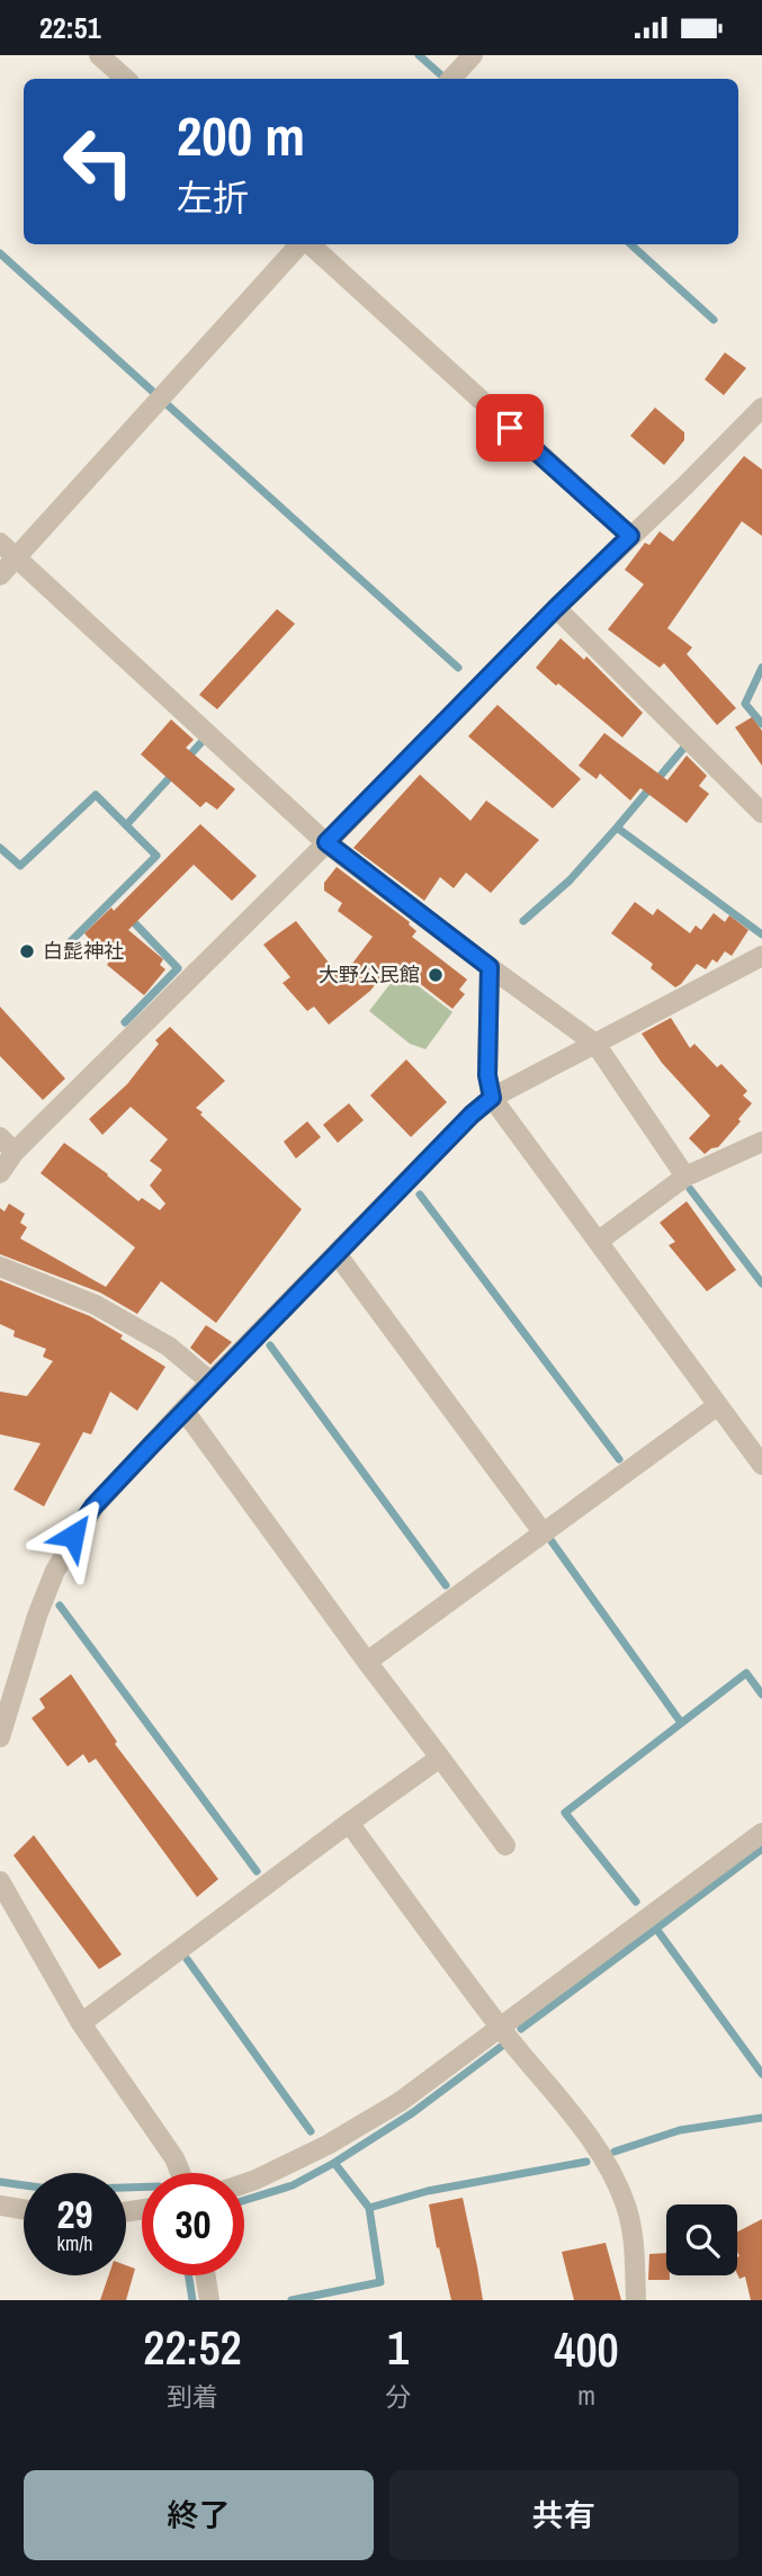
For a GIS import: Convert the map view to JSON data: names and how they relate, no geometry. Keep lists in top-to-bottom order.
{
  "places": ["白髭神社", "大野公民館"],
  "page": {
    "status": "22:51",
    "turn": ["200 m", "左折"],
    "speed": "29 km/h",
    "limit": "30",
    "eta": [
      "22:52",
      "到着",
      "1",
      "分",
      "400",
      "m"
    ],
    "buttons": ["終了", "共有"]
  }
}
